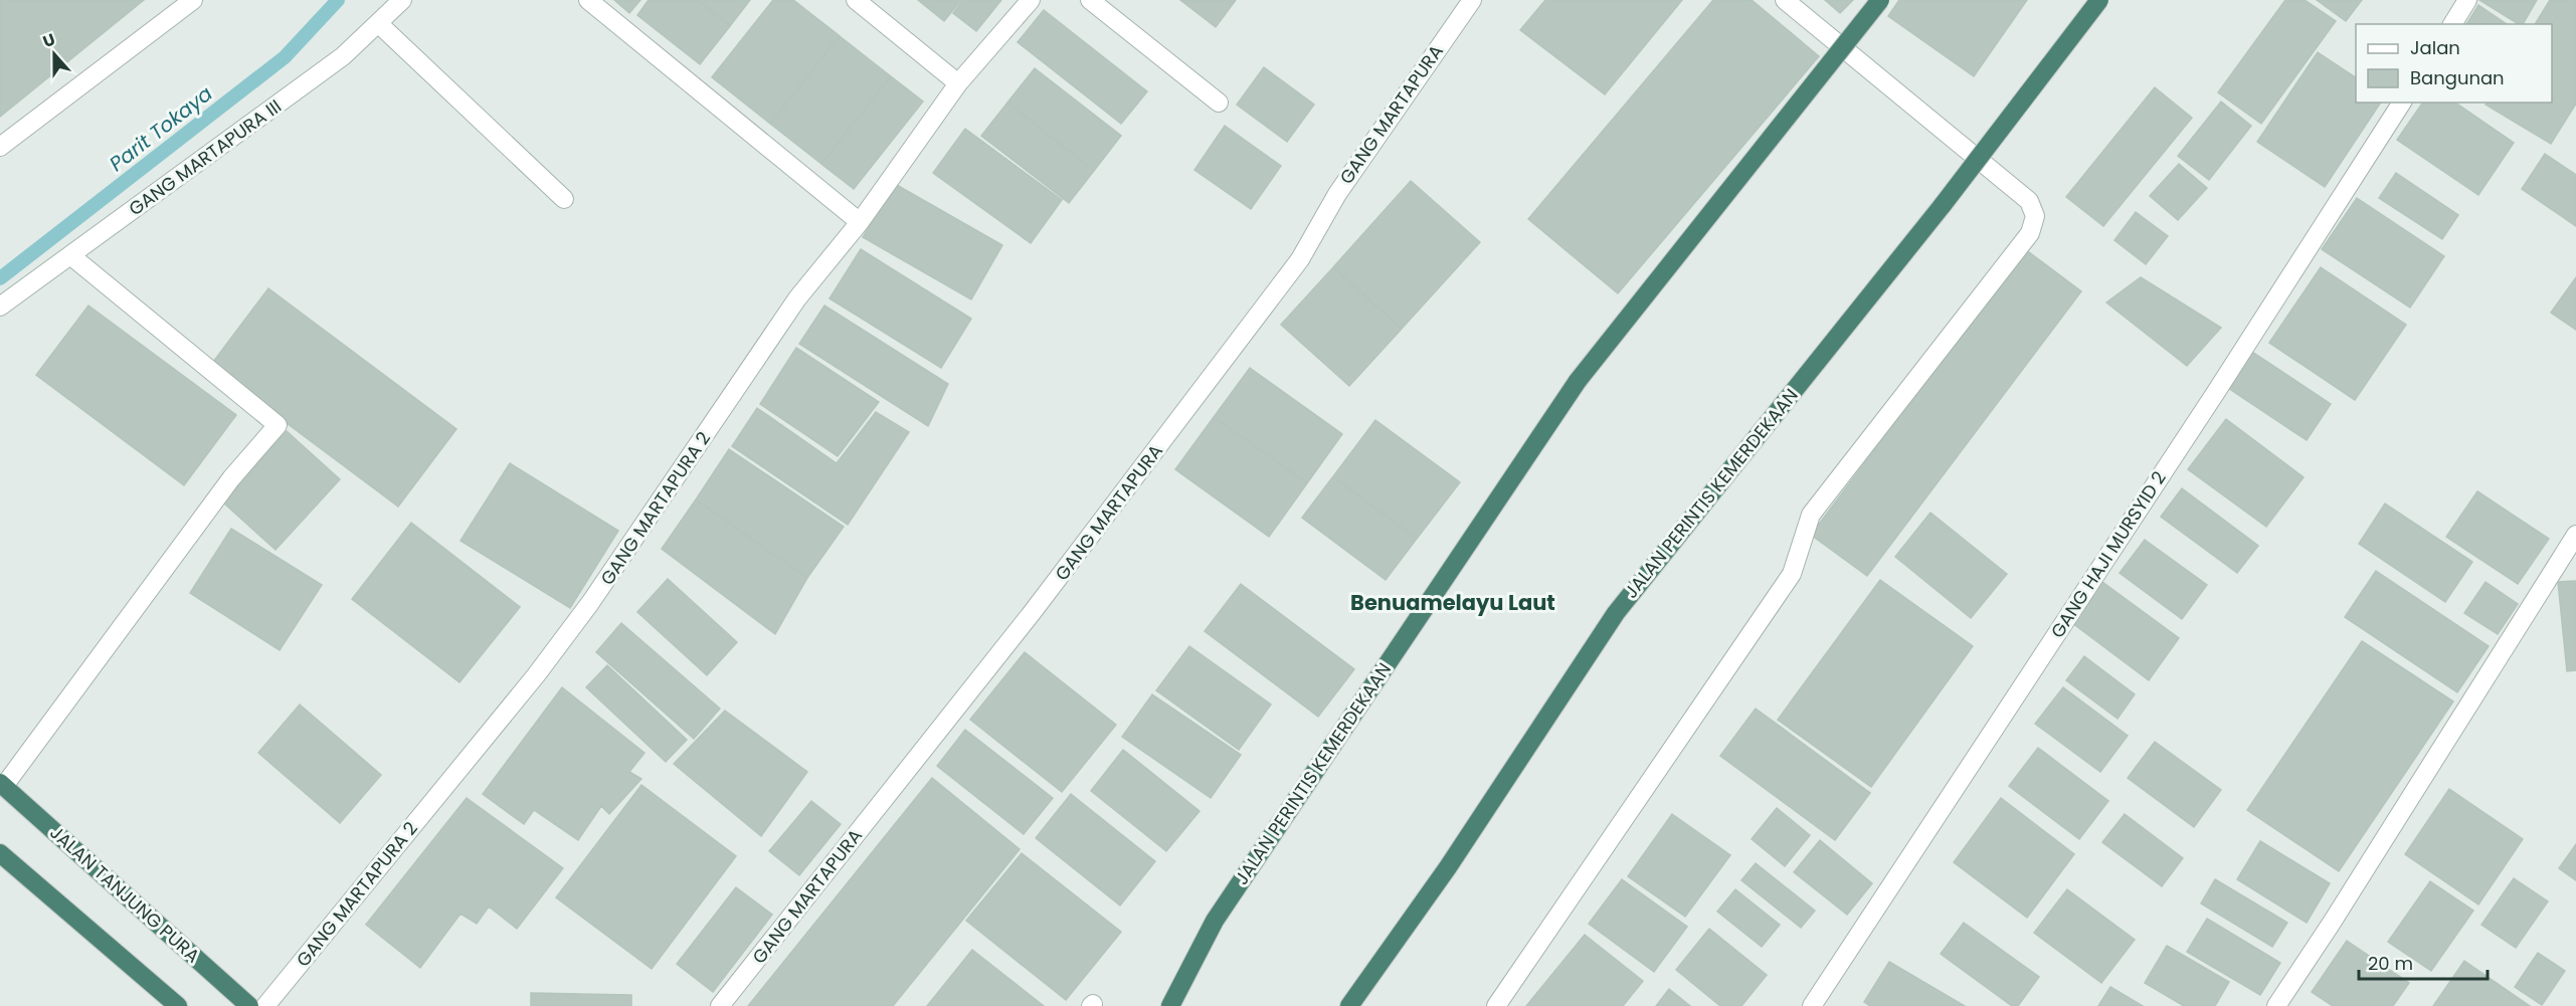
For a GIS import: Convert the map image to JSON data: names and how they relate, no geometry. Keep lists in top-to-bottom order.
{
  "streets": {
    "highway": ["JALAN PERINTIS KEMERDEKAAN", "JALAN TANJUNG PURA"],
    "street": [
      "GANG MARTAPURA",
      "GANG MARTAPURA III",
      "GANG MARTAPURA 2",
      "GANG HAJI MURSYID 2"
    ]
  },
  "districts": ["Benuamelayu Laut"],
  "water": ["Parit Tokaya"],
  "legend": ["Jalan", "Bangunan"],
  "scale_bar": "20 m",
  "north": "top"
}
